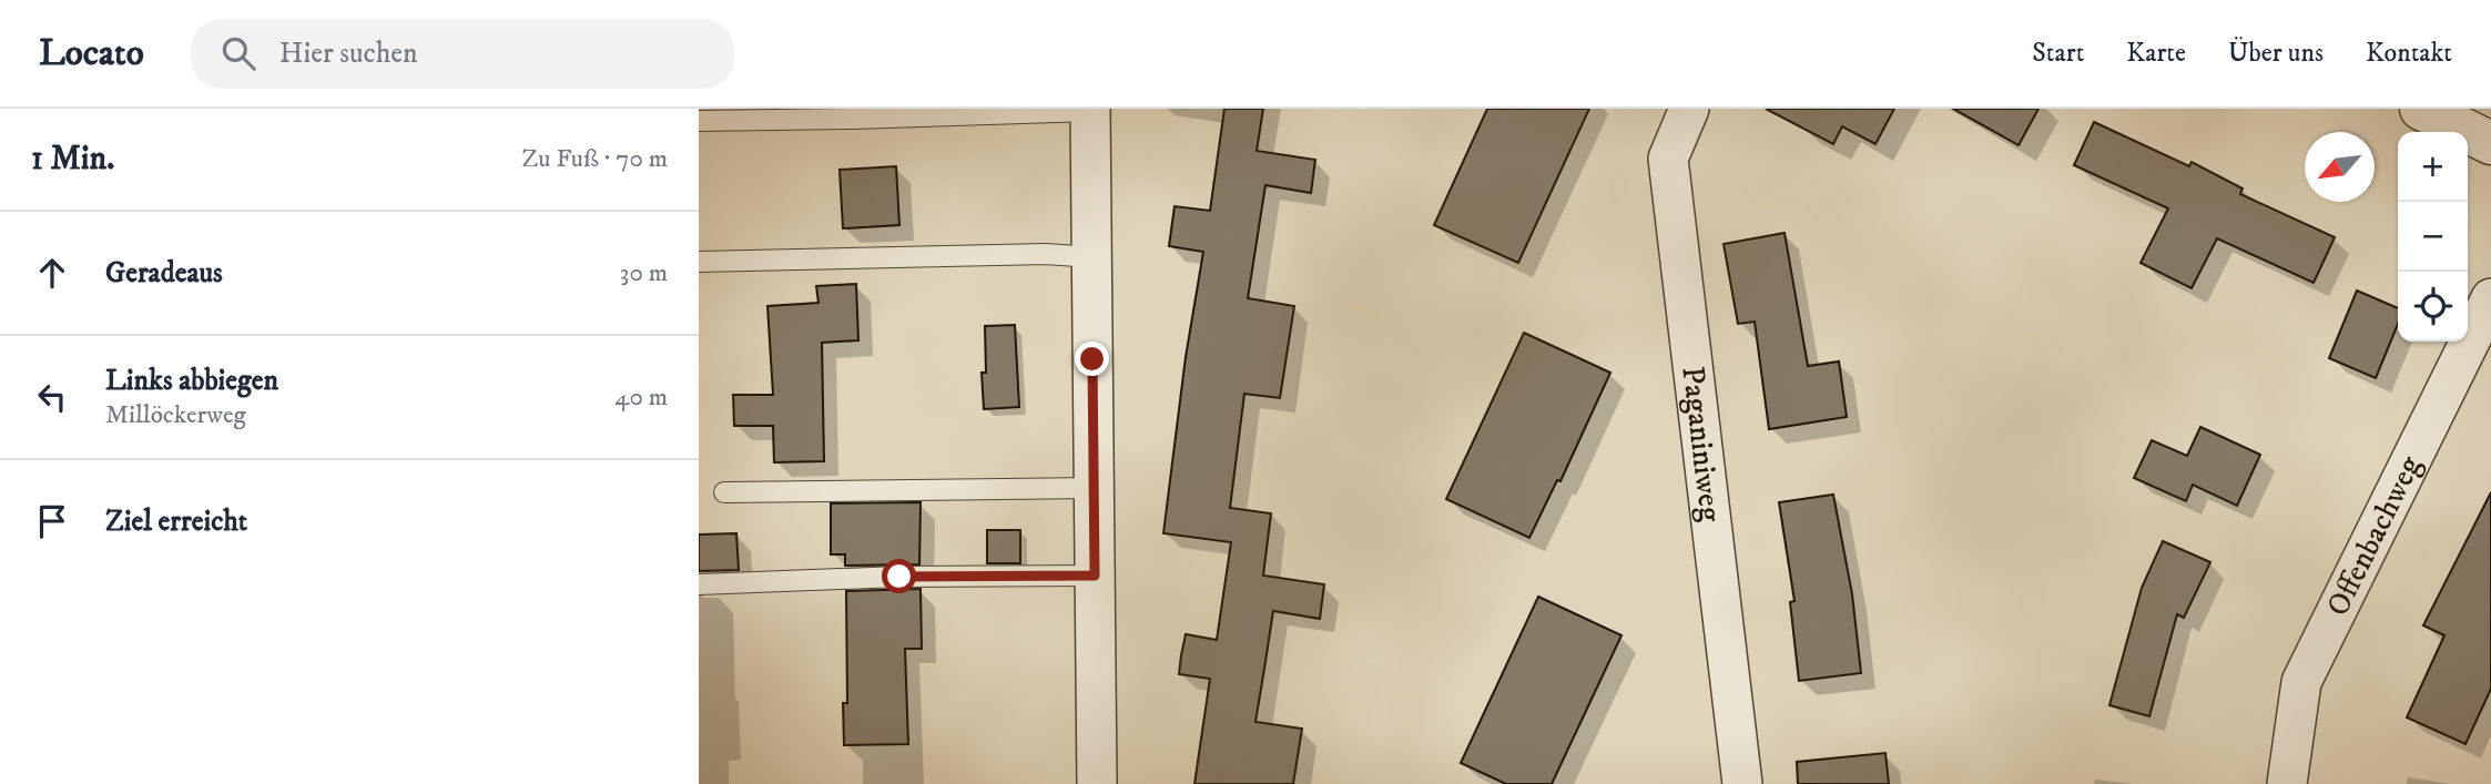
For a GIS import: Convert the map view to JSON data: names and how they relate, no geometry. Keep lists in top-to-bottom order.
{
  "streets": {
    "street": ["Paganiniweg", "Offenbachweg"]
  },
  "north": "bottom left",
  "page": {
    "header": "Locato",
    "search": "Hier suchen",
    "nav": [
      "Start",
      "Karte",
      "Über uns",
      "Kontakt"
    ],
    "heading": ["1 Min.", "Zu Fuß · 70 m"],
    "map_buttons": ["+", "−"],
    "list": [
      ["Geradeaus", "30 m"],
      ["Links abbiegen", "Millöckerweg", "40 m"],
      "Ziel erreicht"
    ]
  }
}
